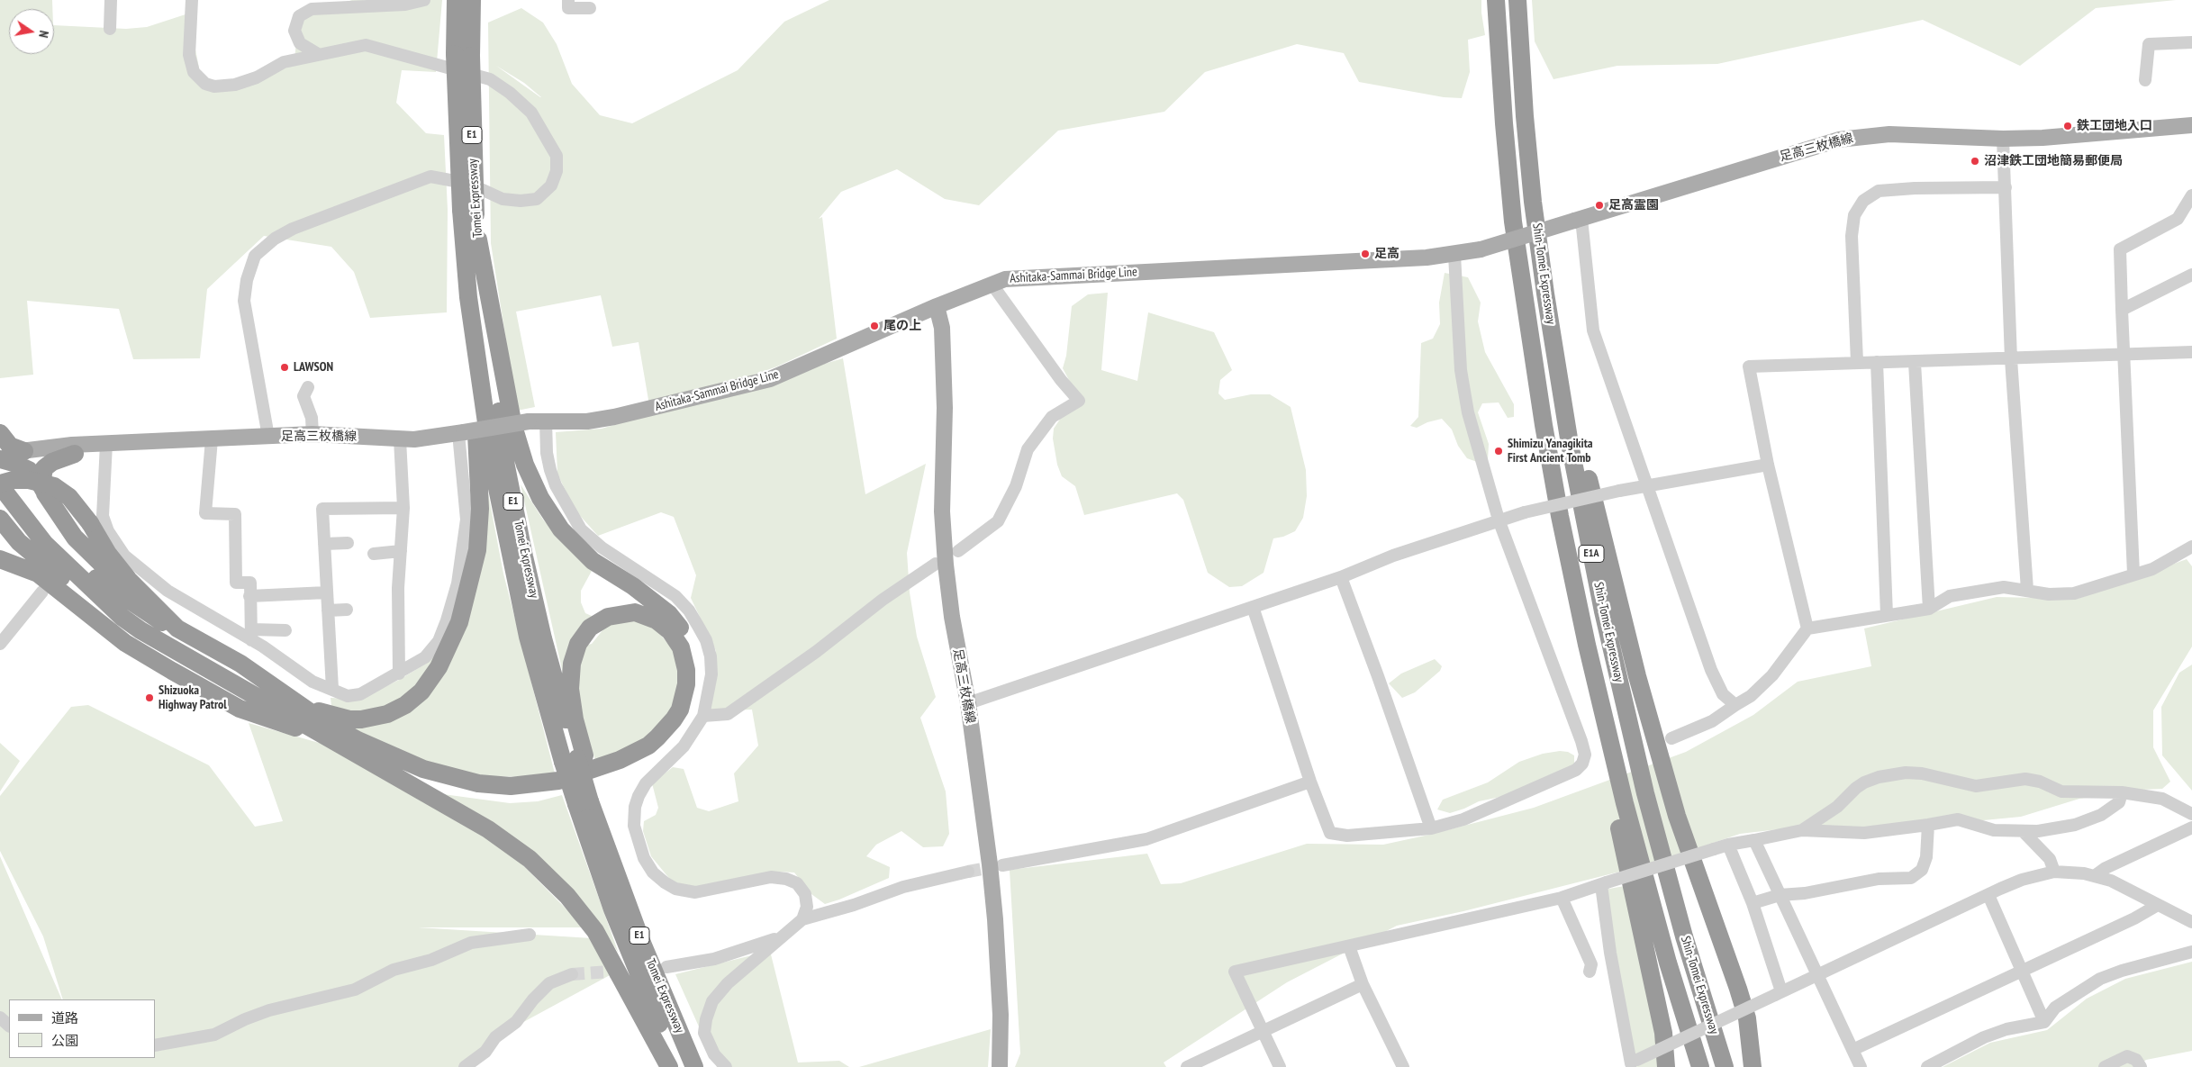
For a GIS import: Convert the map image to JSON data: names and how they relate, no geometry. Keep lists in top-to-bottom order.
{
  "streets": {
    "highway": [
      "E1",
      "Tomei Expressway",
      "Shin-Tomei Expressway",
      "E1A"
    ],
    "main road": ["足高三枚橋線", "Ashitaka-Sammai Bridge Line"]
  },
  "crossings": [
    ["足高三枚橋線", "Ashitaka-Sammai Bridge Line"]
  ],
  "places": [
    "鉄工団地入口",
    "沼津鉄工団地簡易郵便局",
    "足高霊園",
    "足高",
    "尾の上",
    "LAWSON",
    "Shimizu Yanagikita First Ancient Tomb",
    "Shizuoka Highway Patrol"
  ],
  "legend": ["道路", "公園"],
  "north": "right"
}
